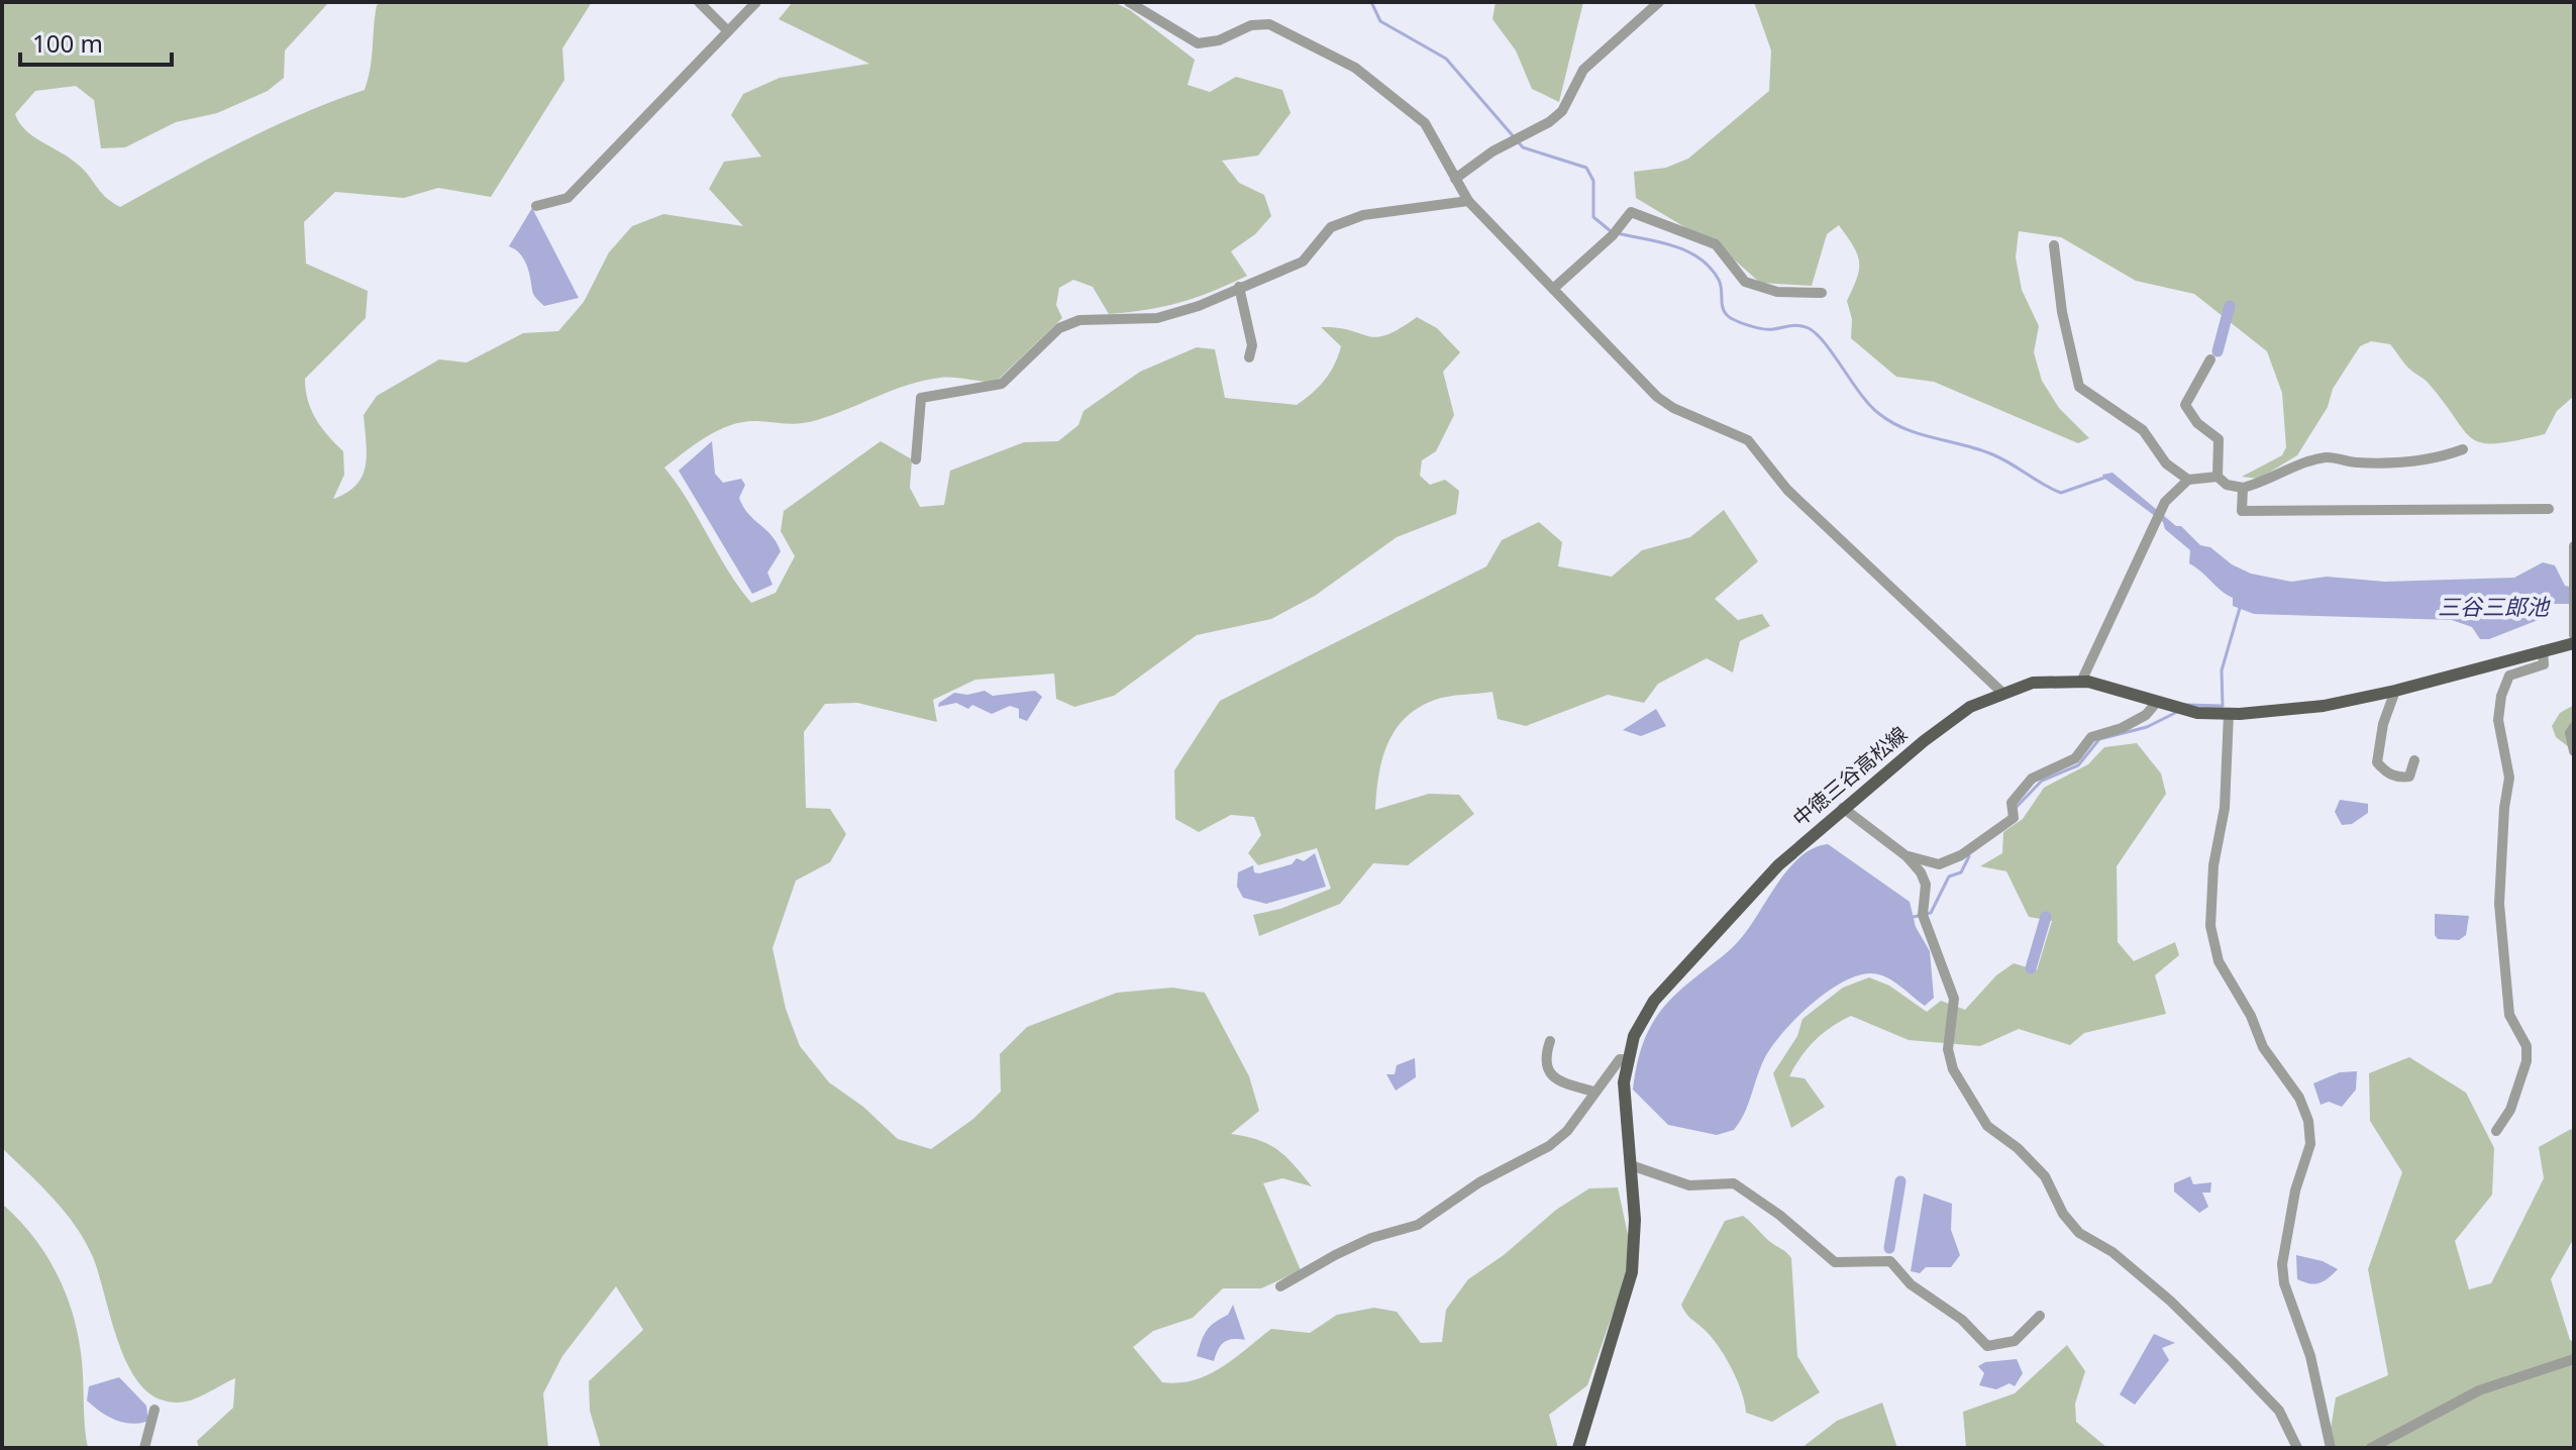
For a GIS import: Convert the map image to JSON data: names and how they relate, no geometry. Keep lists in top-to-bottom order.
{
  "streets": {
    "main road": ["中徳三谷高松線"]
  },
  "water": ["三谷三郎池"],
  "scale_bar": "100 m"
}
